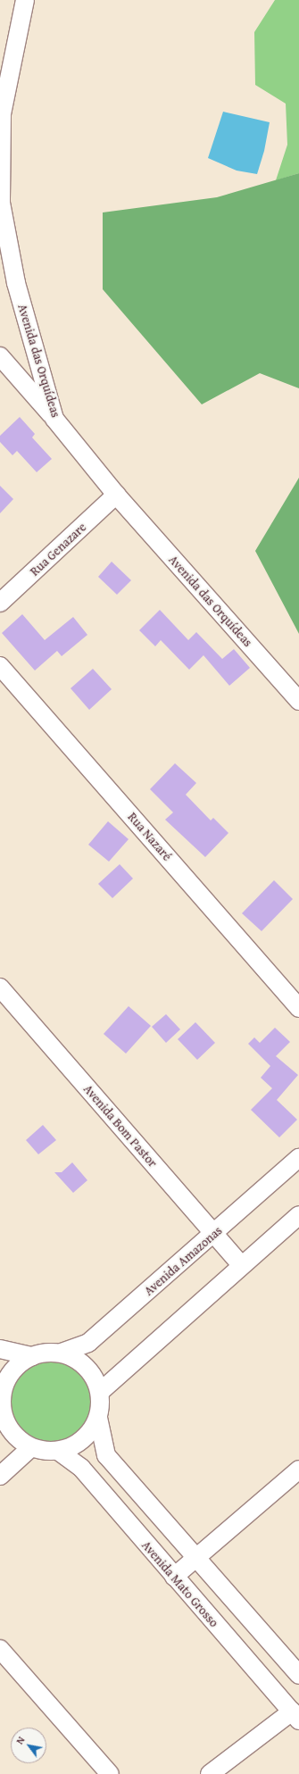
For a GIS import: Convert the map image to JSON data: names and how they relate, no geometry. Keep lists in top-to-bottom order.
{
  "streets": {
    "street": [
      "Avenida das Orquídeas",
      "Rua Genazare",
      "Rua Nazaré",
      "Avenida Bom Pastor",
      "Avenida Amazonas",
      "Avenida Mato Grosso"
    ]
  },
  "crossings": [
    ["Avenida das Orquídeas", "Rua Genazare"],
    ["Avenida Bom Pastor", "Avenida Amazonas"],
    ["Avenida Amazonas", "Avenida Mato Grosso"]
  ],
  "north": "top left"
}
